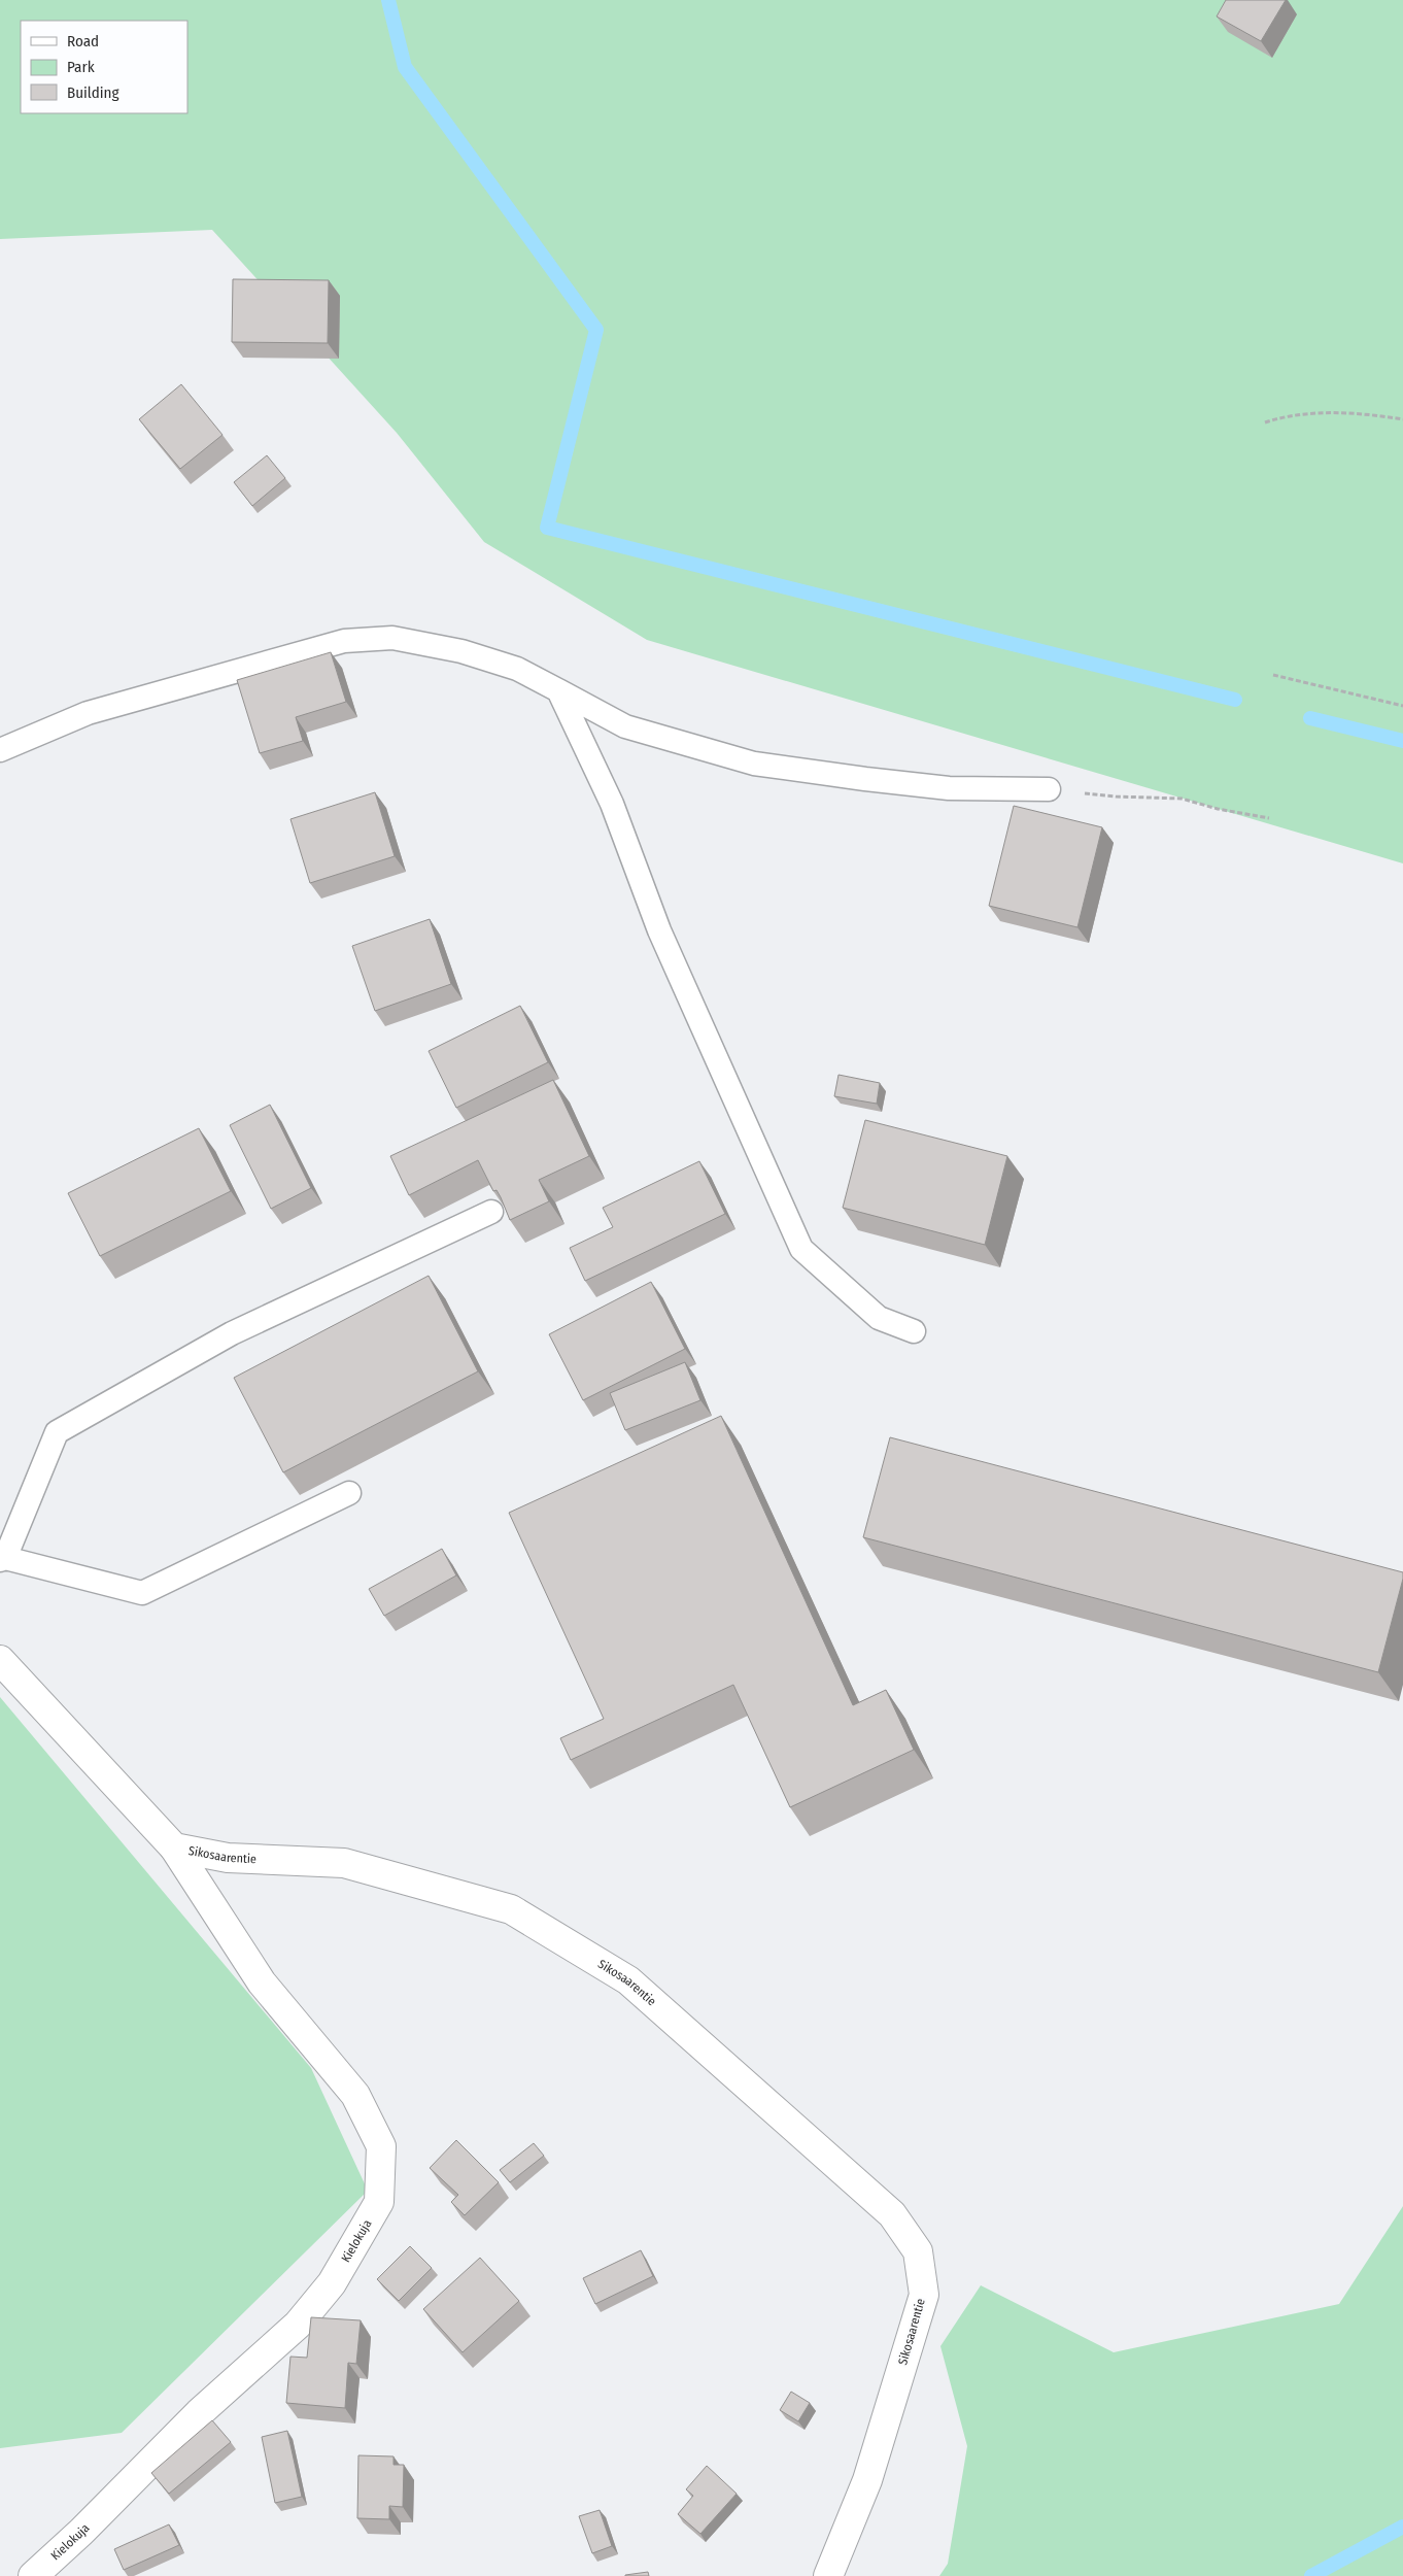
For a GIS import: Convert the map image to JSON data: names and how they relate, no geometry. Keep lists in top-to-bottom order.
{
  "streets": {
    "street": ["Sikosaarentie", "Kielokuja"]
  },
  "crossings": [
    ["Sikosaarentie", "Kielokuja"]
  ],
  "legend": ["Road", "Park", "Building"]
}
